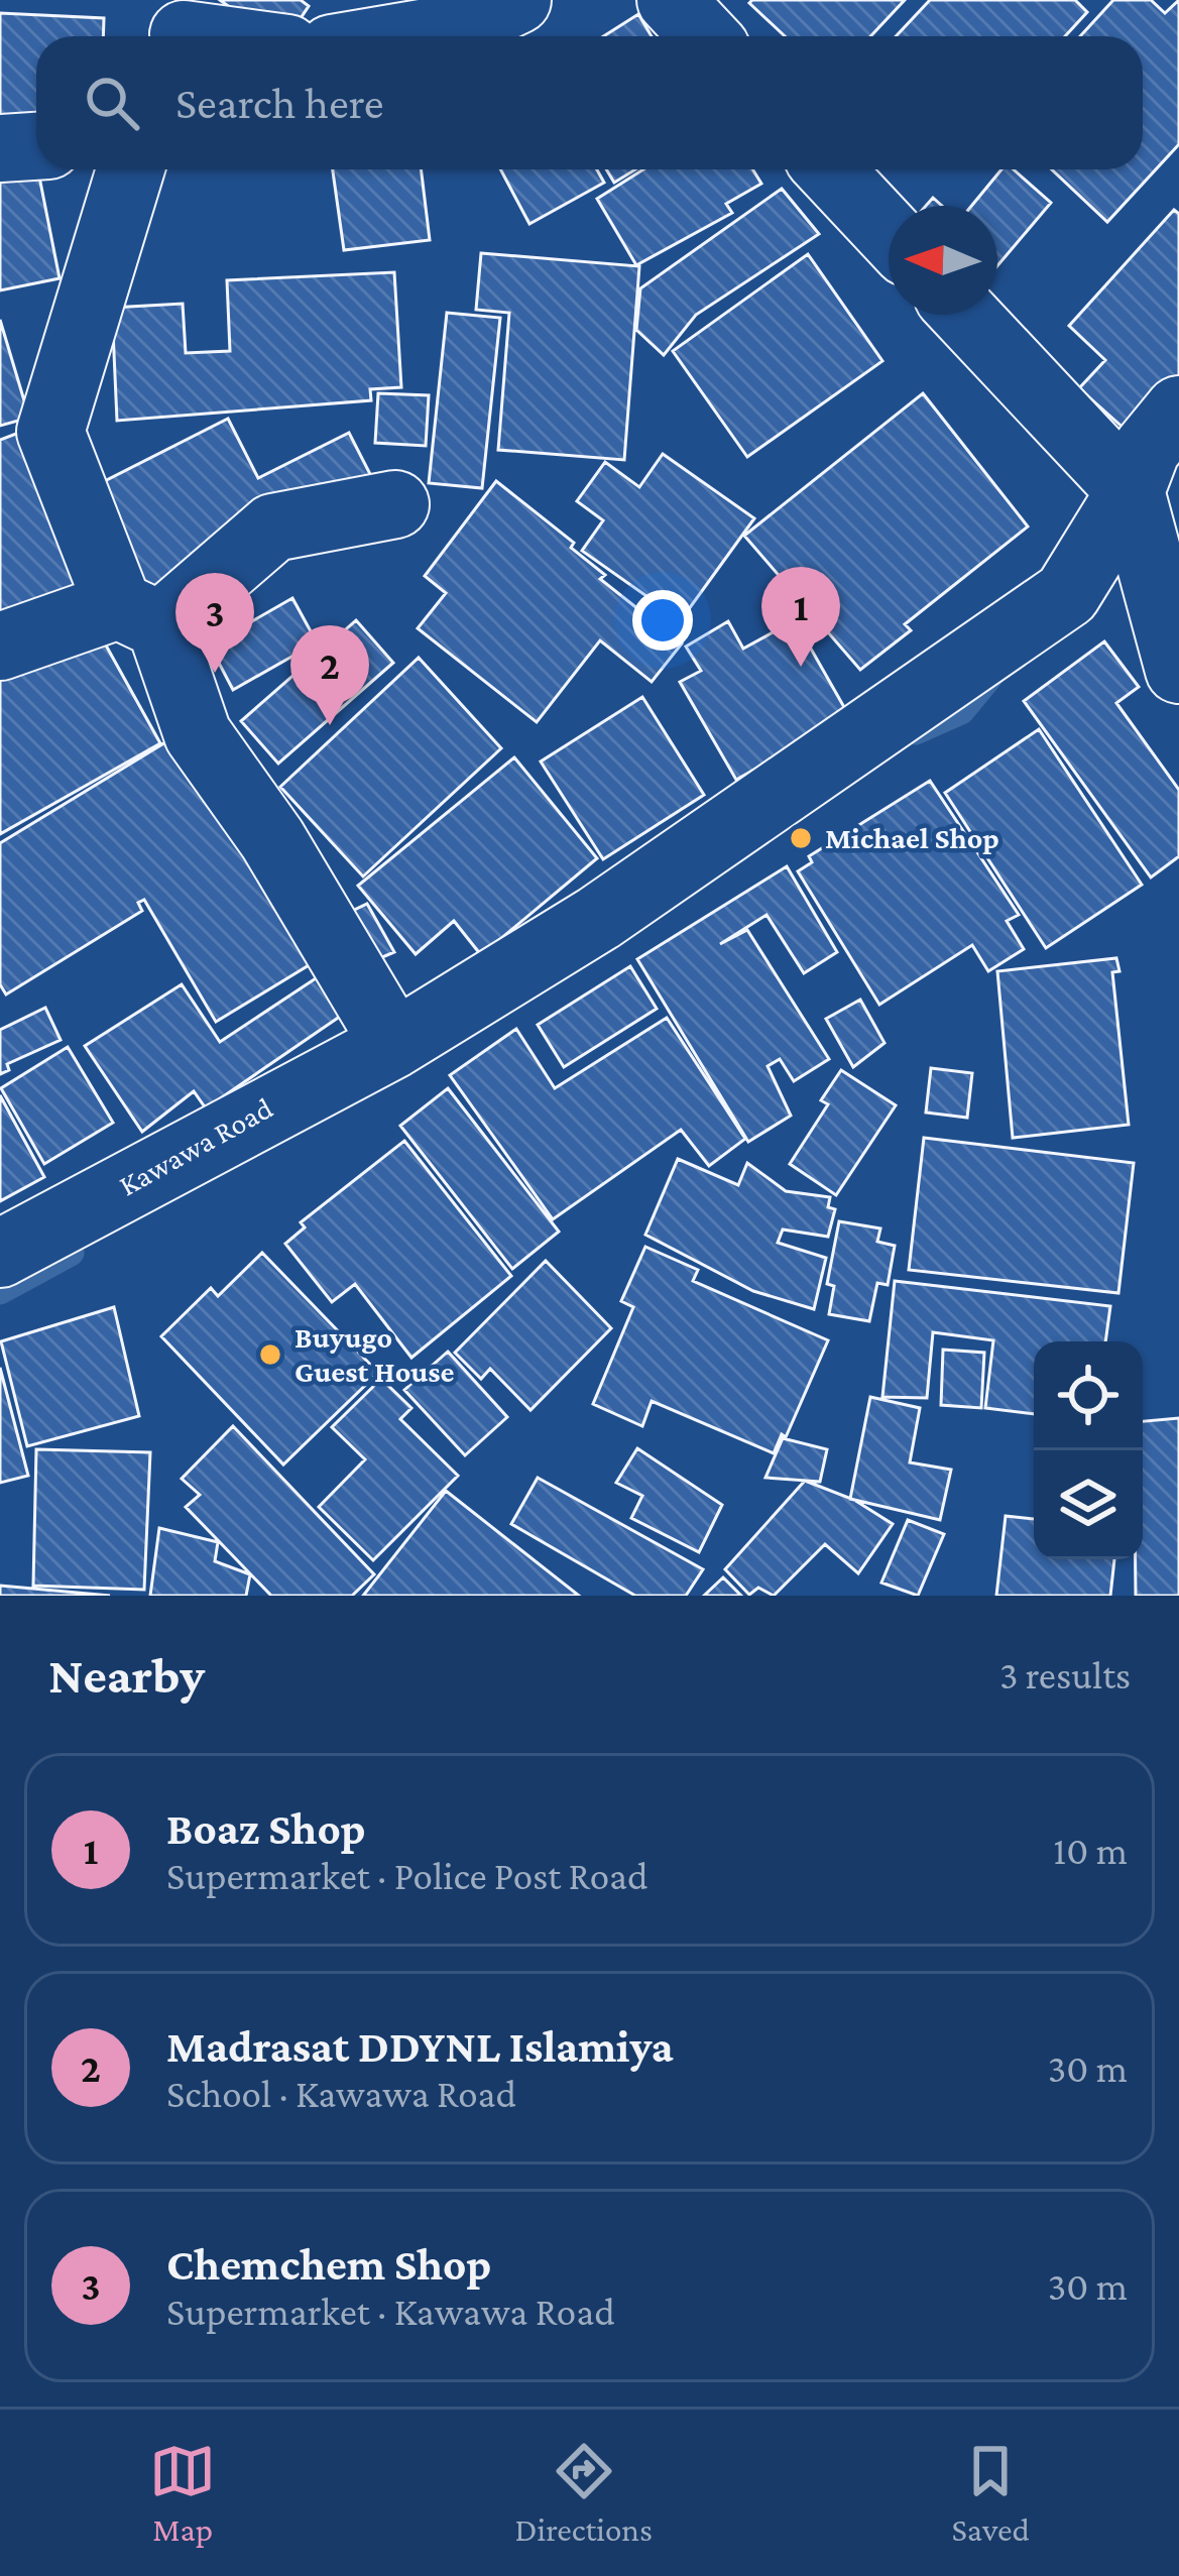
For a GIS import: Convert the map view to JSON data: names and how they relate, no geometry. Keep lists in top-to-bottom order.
{
  "streets": {
    "street": ["Kawawa Road"]
  },
  "places": ["Michael Shop", "Buyugo Guest House"],
  "north": "left",
  "page": {
    "search": "Search here",
    "pins": ["1", "3", "2"],
    "heading": ["Nearby", "3 results"],
    "list": [
      {
        "mark": "1",
        "name": "Boaz Shop",
        "note": "Supermarket · Police Post Road",
        "value": "10 m"
      },
      {
        "mark": "2",
        "name": "Madrasat DDYNL Islamiya",
        "note": "School · Kawawa Road",
        "value": "30 m"
      },
      {
        "mark": "3",
        "name": "Chemchem Shop",
        "note": "Supermarket · Kawawa Road",
        "value": "30 m"
      }
    ],
    "nav": ["Map", "Directions", "Saved"]
  }
}
